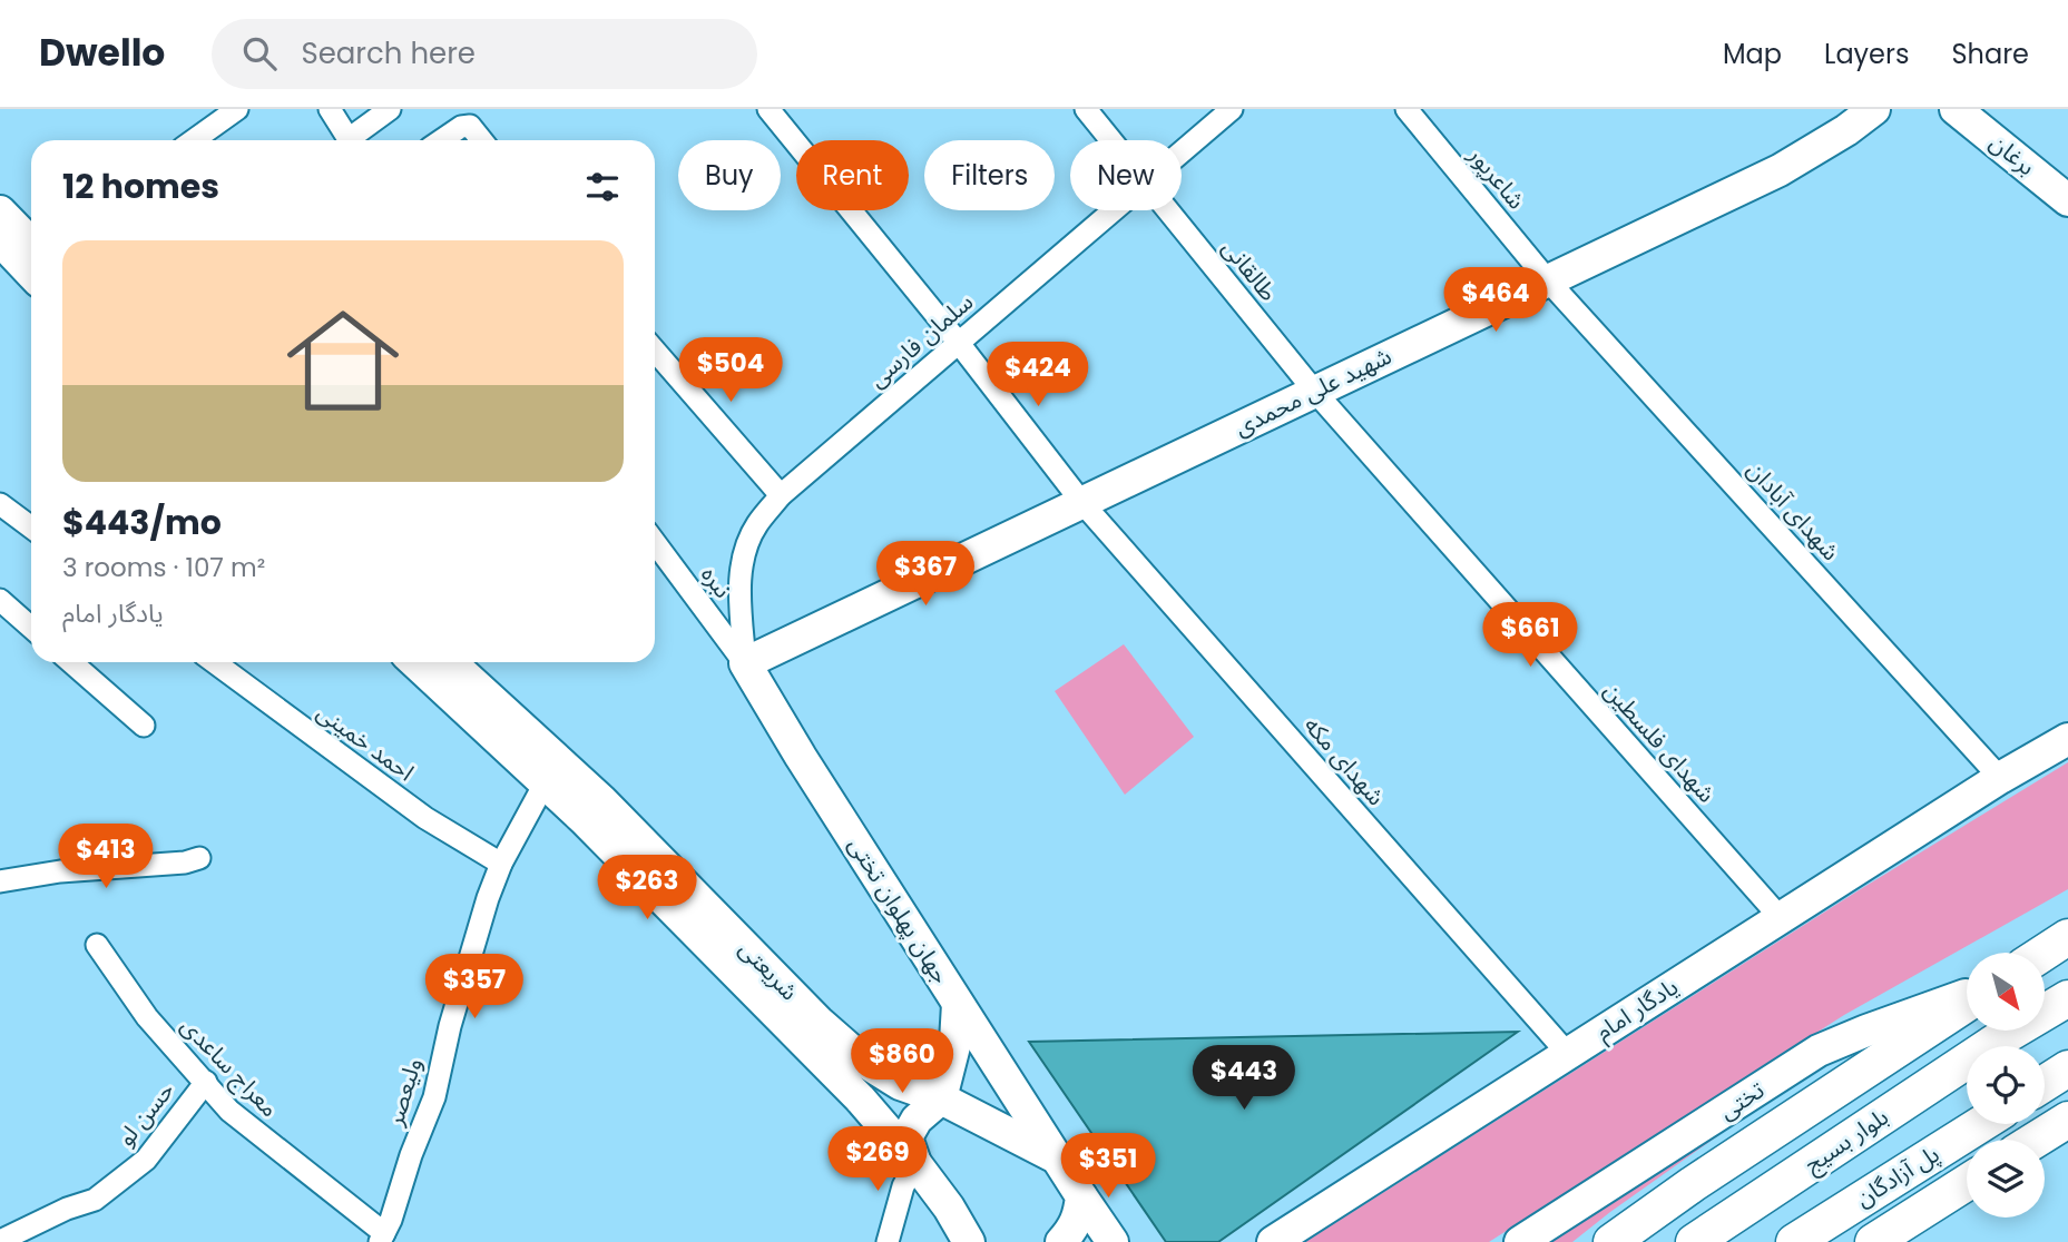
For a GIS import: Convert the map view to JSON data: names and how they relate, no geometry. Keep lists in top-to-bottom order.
{
  "streets": {
    "main road": ["بلوار بسیج", "پل آزادگان"],
    "street": [
      "برغان",
      "شاعرپور",
      "طالقانی",
      "سلمان فارسی",
      "شهید علی محمدی",
      "شهدای آبادان",
      "نبره",
      "احمد خمینی",
      "شهدای فلسطین",
      "شهدای مکه",
      "جهان پهلوان تختی",
      "شریعتی",
      "یادگار امام",
      "معراج ساعدی",
      "ولیعصر",
      "تختی",
      "حسن لو"
    ]
  },
  "crossings": [
    ["شاعرپور", "شهید علی محمدی"],
    ["شاعرپور", "شهدای آبادان"],
    ["طالقانی", "شهید علی محمدی"],
    ["طالقانی", "شهدای فلسطین"],
    ["سلمان فارسی", "شهید علی محمدی"],
    ["سلمان فارسی", "نبره"],
    ["سلمان فارسی", "شهدای مکه"],
    ["سلمان فارسی", "جهان پهلوان تختی"],
    ["شهید علی محمدی", "شهدای آبادان"],
    ["شهید علی محمدی", "نبره"],
    ["شهید علی محمدی", "شهدای فلسطین"],
    ["شهید علی محمدی", "شهدای مکه"],
    ["شهید علی محمدی", "جهان پهلوان تختی"],
    ["شهدای آبادان", "یادگار امام"],
    ["نبره", "جهان پهلوان تختی"],
    ["احمد خمینی", "ولیعصر"],
    ["شهدای فلسطین", "یادگار امام"],
    ["شهدای مکه", "یادگار امام"],
    ["جهان پهلوان تختی", "شریعتی"],
    ["شریعتی", "ولیعصر"],
    ["معراج ساعدی", "ولیعصر"],
    ["معراج ساعدی", "حسن لو"]
  ],
  "north": "bottom right",
  "page": {
    "header": "Dwello",
    "search": "Search here",
    "nav": ["Map", "Layers", "Share"],
    "chip": [
      "Buy",
      "Rent",
      "Filters",
      "New"
    ],
    "heading": "12 homes",
    "list": [
      {
        "name": "$443/mo",
        "note": "3 rooms · 107 m² · یادگار امام"
      }
    ],
    "price": [
      "$464",
      "$504",
      "$424",
      "$367",
      "$661",
      "$413",
      "$263",
      "$357",
      "$860",
      "$443",
      "$269",
      "$351"
    ]
  }
}
